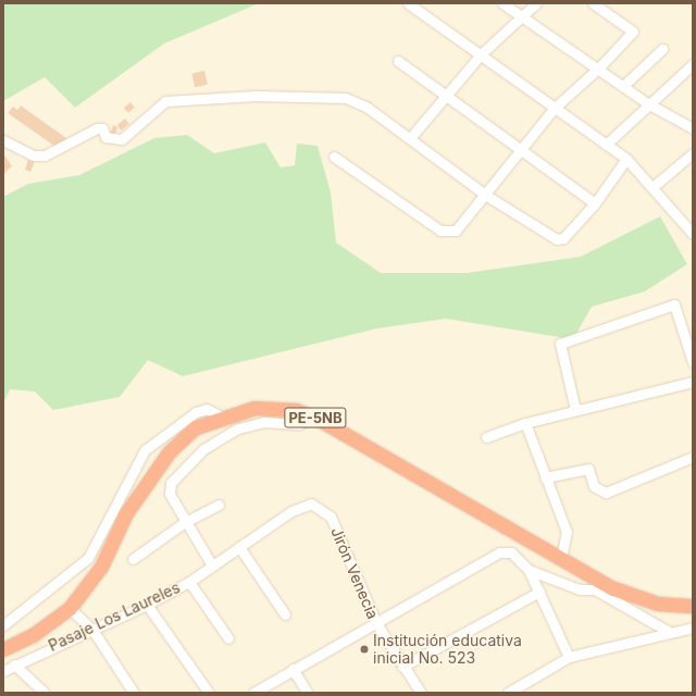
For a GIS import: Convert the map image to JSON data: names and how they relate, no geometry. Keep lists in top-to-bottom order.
{
  "streets": {
    "highway": ["PE-5NB"],
    "street": ["Jirón Venecia", "Pasaje Los Laureles"]
  },
  "crossings": [
    ["Jirón Venecia", "Pasaje Los Laureles"]
  ],
  "places": ["Institución educativa inicial No. 523"]
}
